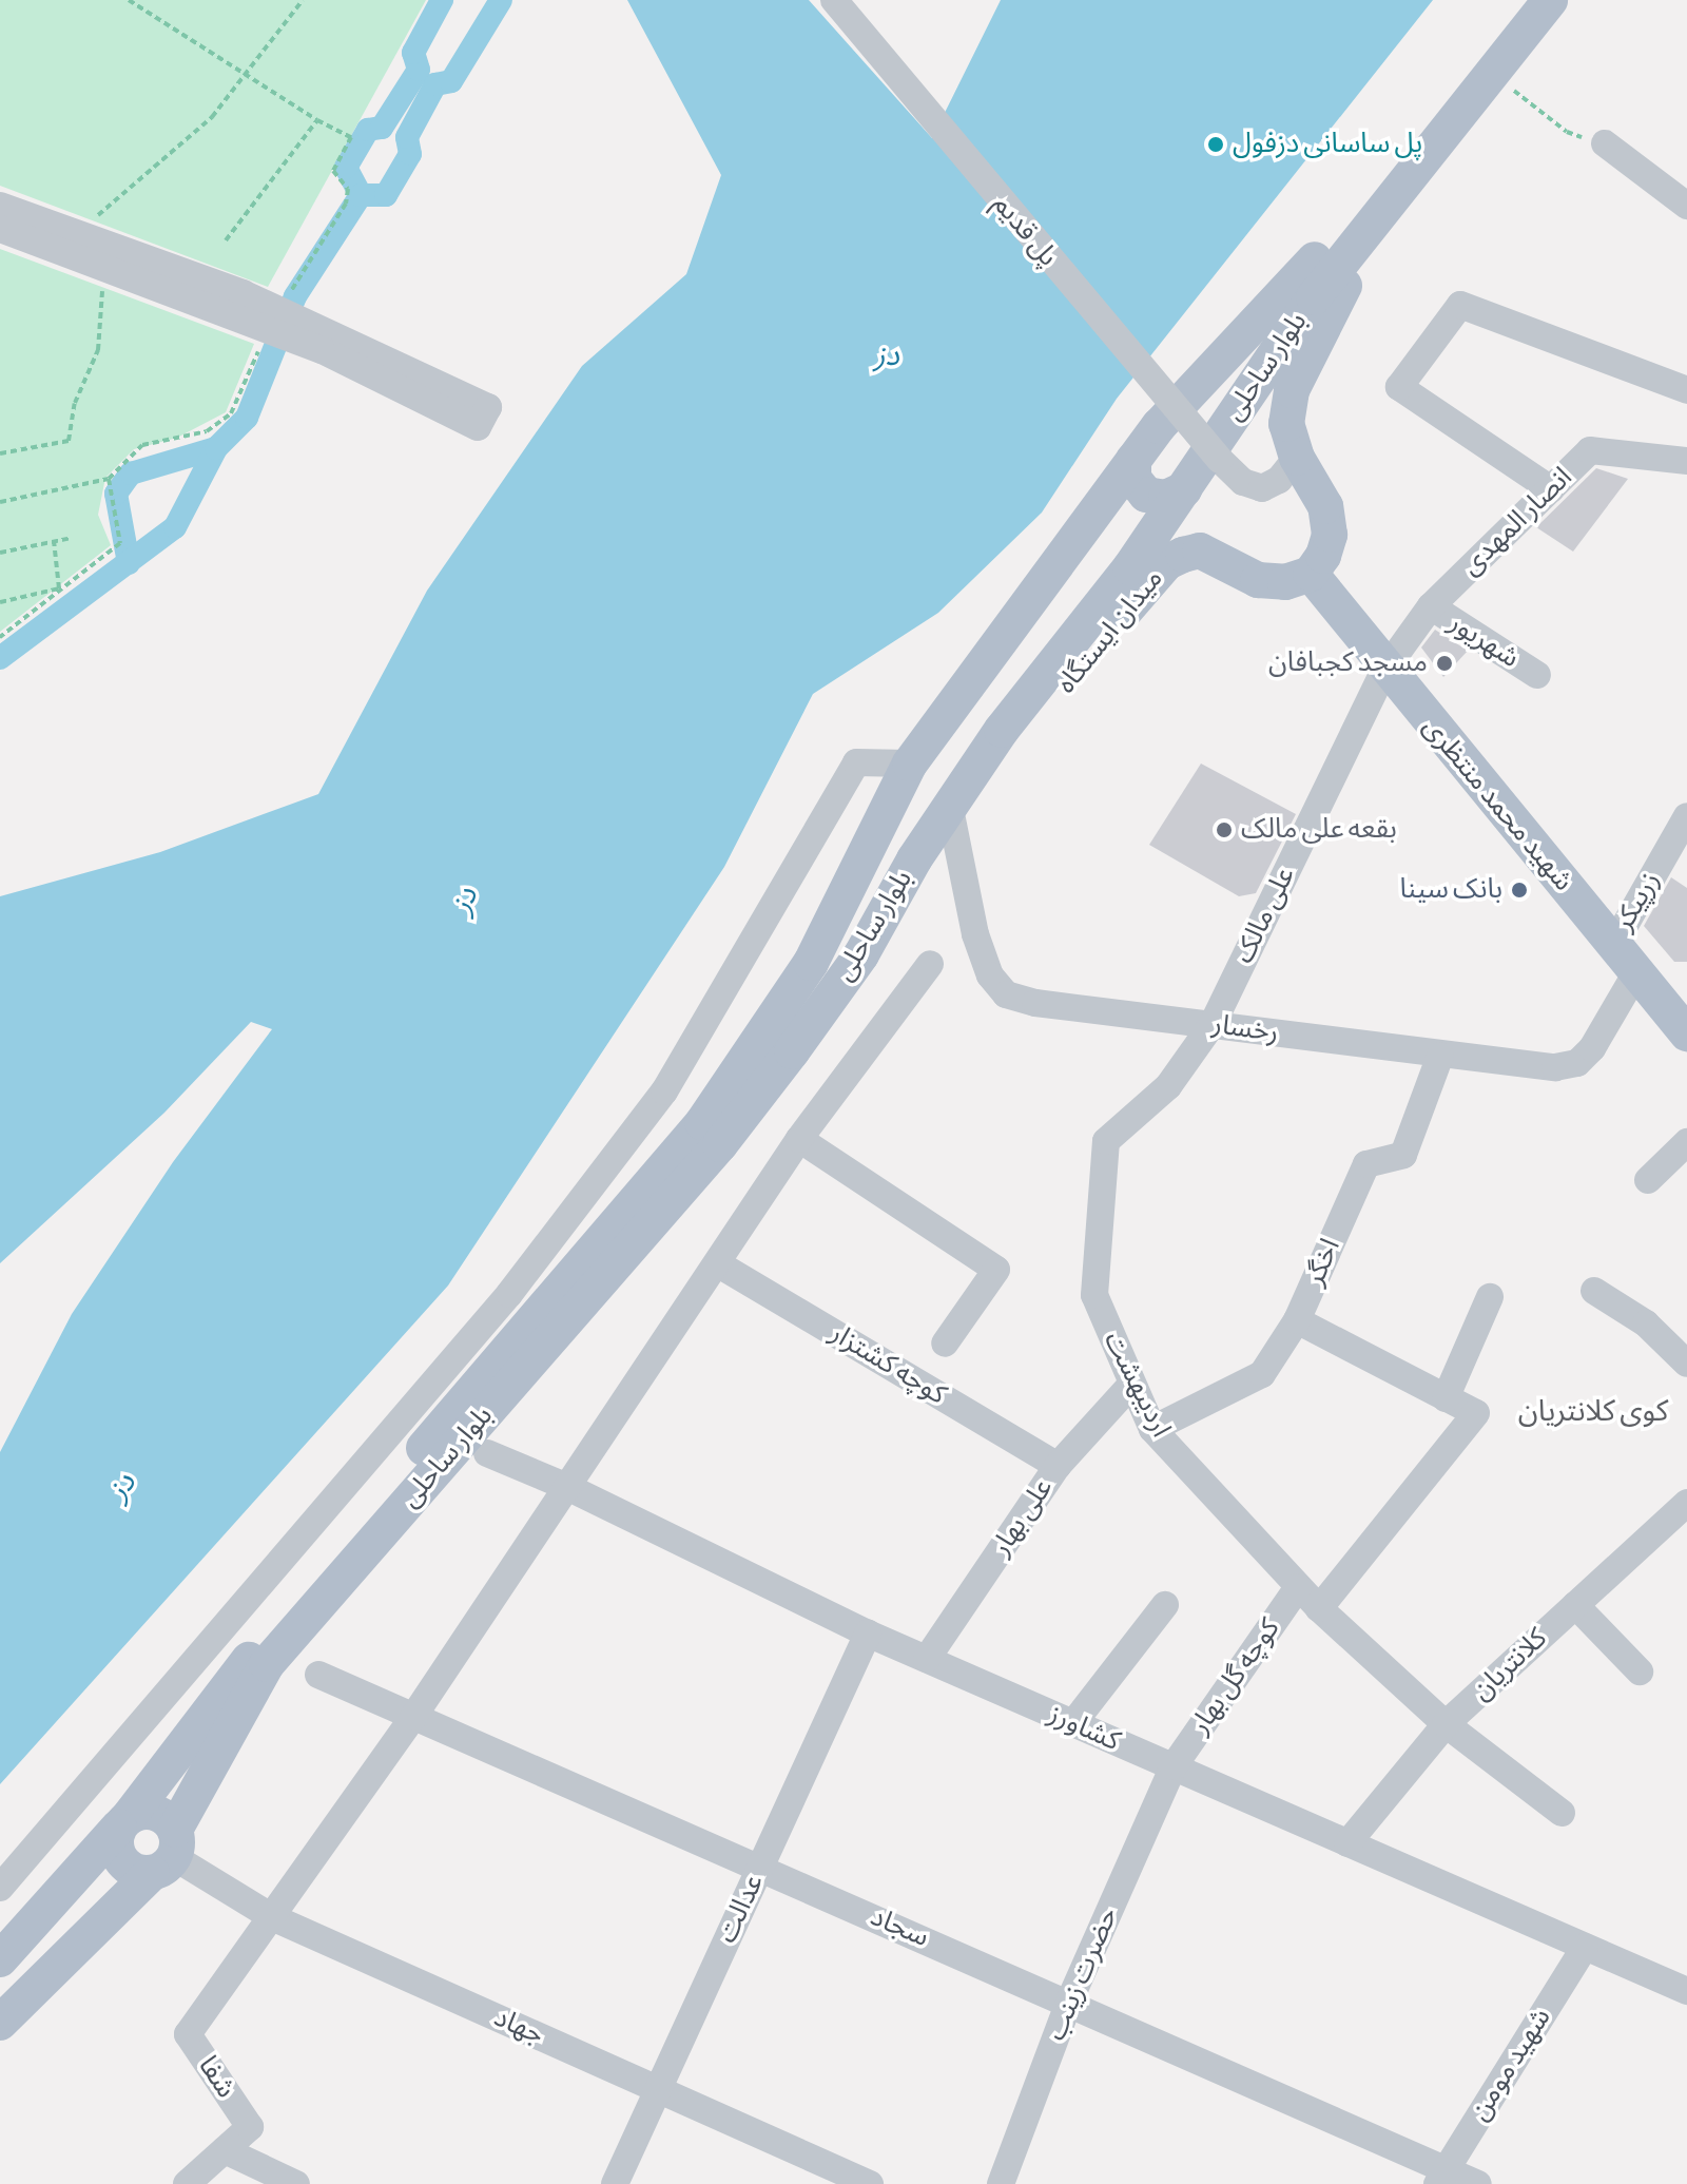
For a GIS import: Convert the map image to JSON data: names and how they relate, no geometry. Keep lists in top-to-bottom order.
{
  "streets": {
    "main road": ["بلوار ساحلی", "میدان ایستگاه", "شهید محمد منتظری"],
    "street": [
      "پل قدیم",
      "انصار المهدی",
      "شهریور",
      "زرپیکر",
      "علی مالک",
      "رخسار",
      "اخگر",
      "کوچه کشتزار",
      "اردیبهشت",
      "علی بهار",
      "کلانتریان",
      "کوچه گل بهار",
      "کشاورز",
      "عدالت",
      "سجاد",
      "حضرت زینب",
      "جهاد",
      "شهید مومن",
      "شفا"
    ]
  },
  "crossings": [
    ["بلوار ساحلی", "میدان ایستگاه"],
    ["بلوار ساحلی", "رخسار"],
    ["بلوار ساحلی", "جهاد"],
    ["انصار المهدی", "شهریور"],
    ["انصار المهدی", "شهید محمد منتظری"],
    ["انصار المهدی", "علی مالک"],
    ["میدان ایستگاه", "شهید محمد منتظری"],
    ["میدان ایستگاه", "رخسار"],
    ["شهید محمد منتظری", "زرپیکر"],
    ["شهید محمد منتظری", "علی مالک"],
    ["شهید محمد منتظری", "رخسار"],
    ["علی مالک", "رخسار"],
    ["علی مالک", "اردیبهشت"],
    ["رخسار", "اخگر"],
    ["رخسار", "اردیبهشت"],
    ["اخگر", "اردیبهشت"],
    ["کوچه کشتزار", "علی بهار"],
    ["اردیبهشت", "علی بهار"],
    ["اردیبهشت", "کلانتریان"],
    ["اردیبهشت", "کوچه گل بهار"],
    ["علی بهار", "کشاورز"],
    ["کلانتریان", "کشاورز"],
    ["کوچه گل بهار", "کشاورز"],
    ["کوچه گل بهار", "حضرت زینب"],
    ["کشاورز", "عدالت"],
    ["کشاورز", "حضرت زینب"],
    ["کشاورز", "شهید مومن"],
    ["عدالت", "سجاد"],
    ["عدالت", "جهاد"],
    ["سجاد", "حضرت زینب"],
    ["سجاد", "شهید مومن"],
    ["جهاد", "شفا"]
  ],
  "districts": ["کوی کلانتریان"],
  "water": ["دز"],
  "places": [
    "پل ساسانی دزفول",
    "مسجد کجبافان",
    "بقعه علی مالک",
    "بانک سینا"
  ]
}
